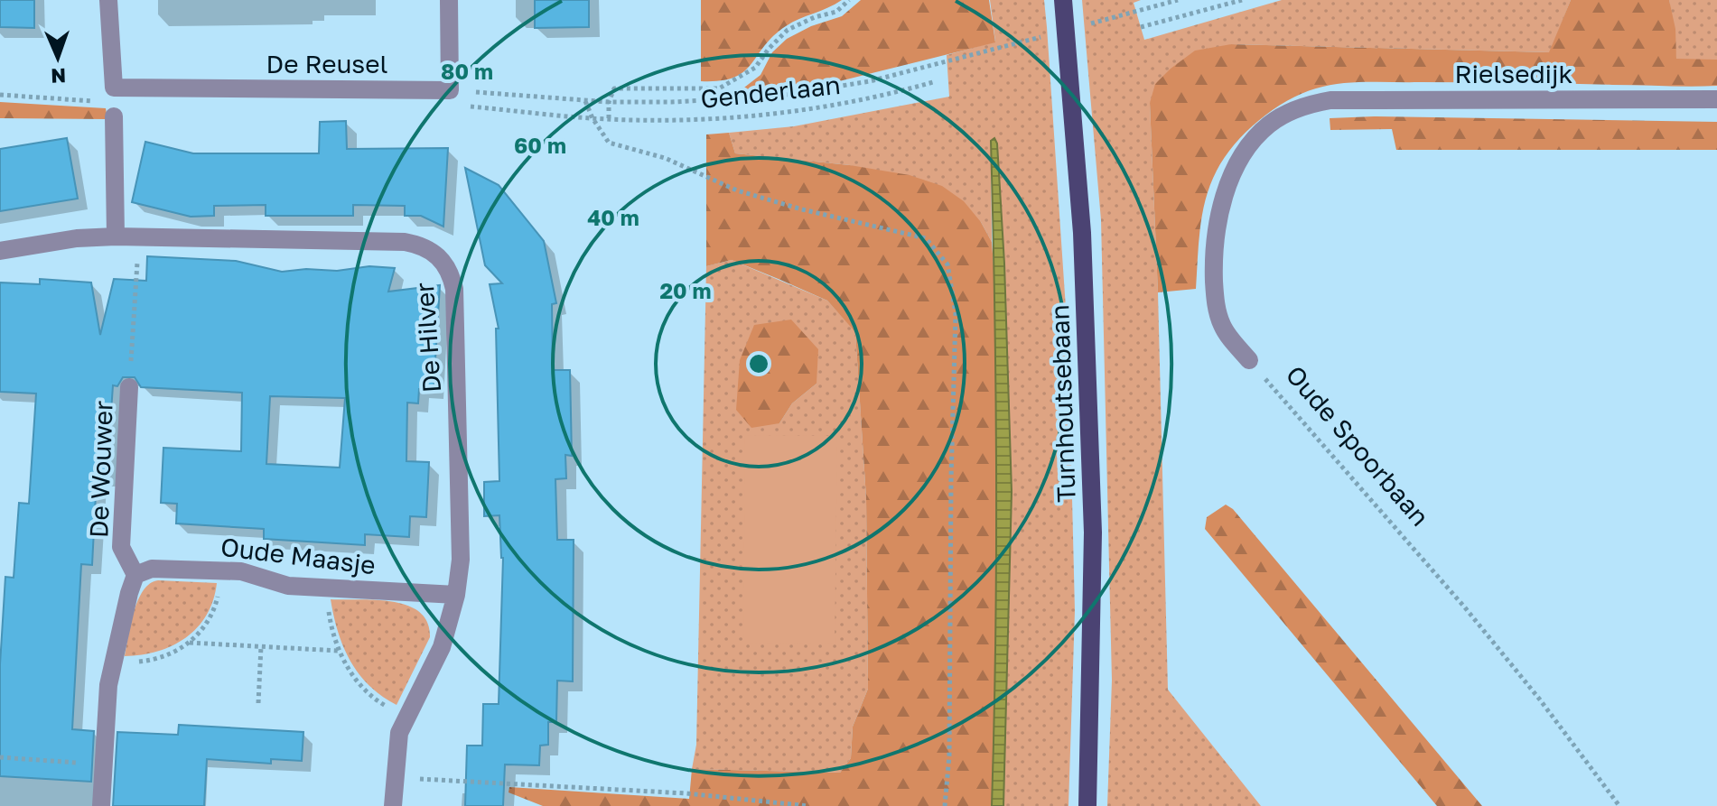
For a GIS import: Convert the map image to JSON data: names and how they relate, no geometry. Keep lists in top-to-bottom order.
{
  "streets": {
    "main road": ["Turnhoutsebaan"],
    "street": [
      "De Reusel",
      "Rielsedijk",
      "De Hilver",
      "Oude Spoorbaan",
      "De Wouwer",
      "Oude Maasje"
    ],
    "path": ["Genderlaan"]
  },
  "crossings": [
    ["Rielsedijk", "Oude Spoorbaan"],
    ["De Hilver", "Oude Maasje"],
    ["De Wouwer", "Oude Maasje"]
  ],
  "north": "bottom",
  "rings": [
    "80 m",
    "60 m",
    "40 m",
    "20 m"
  ]
}
